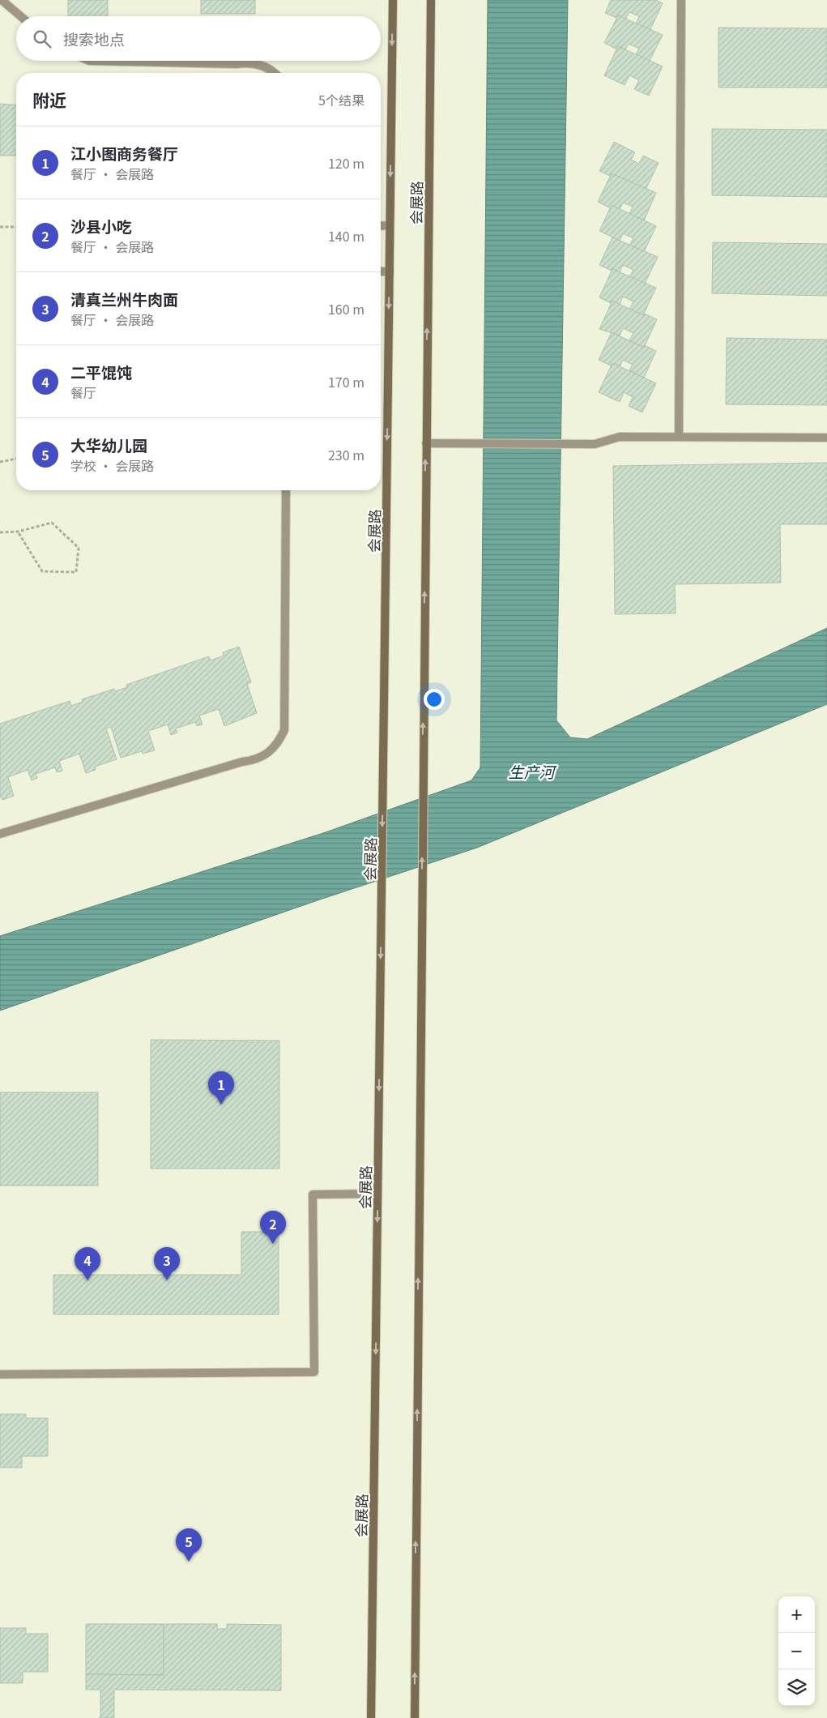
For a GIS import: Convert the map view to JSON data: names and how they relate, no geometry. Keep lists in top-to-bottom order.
{
  "streets": {
    "street": ["会展路"]
  },
  "water": ["生产河"],
  "page": {
    "search": "搜索地点",
    "heading": ["附近", "5个结果"],
    "list": [
      {
        "mark": "1",
        "name": "江小图商务餐厅",
        "note": "餐厅 · 会展路",
        "value": "120 m"
      },
      {
        "mark": "2",
        "name": "沙县小吃",
        "note": "餐厅 · 会展路",
        "value": "140 m"
      },
      {
        "mark": "3",
        "name": "清真兰州牛肉面",
        "note": "餐厅 · 会展路",
        "value": "160 m"
      },
      {
        "mark": "4",
        "name": "二平馄饨",
        "note": "餐厅",
        "value": "170 m"
      },
      {
        "mark": "5",
        "name": "大华幼儿园",
        "note": "学校 · 会展路",
        "value": "230 m"
      }
    ],
    "pins": [
      "1",
      "2",
      "3",
      "4",
      "5"
    ],
    "map_buttons": ["+", "−"]
  }
}
